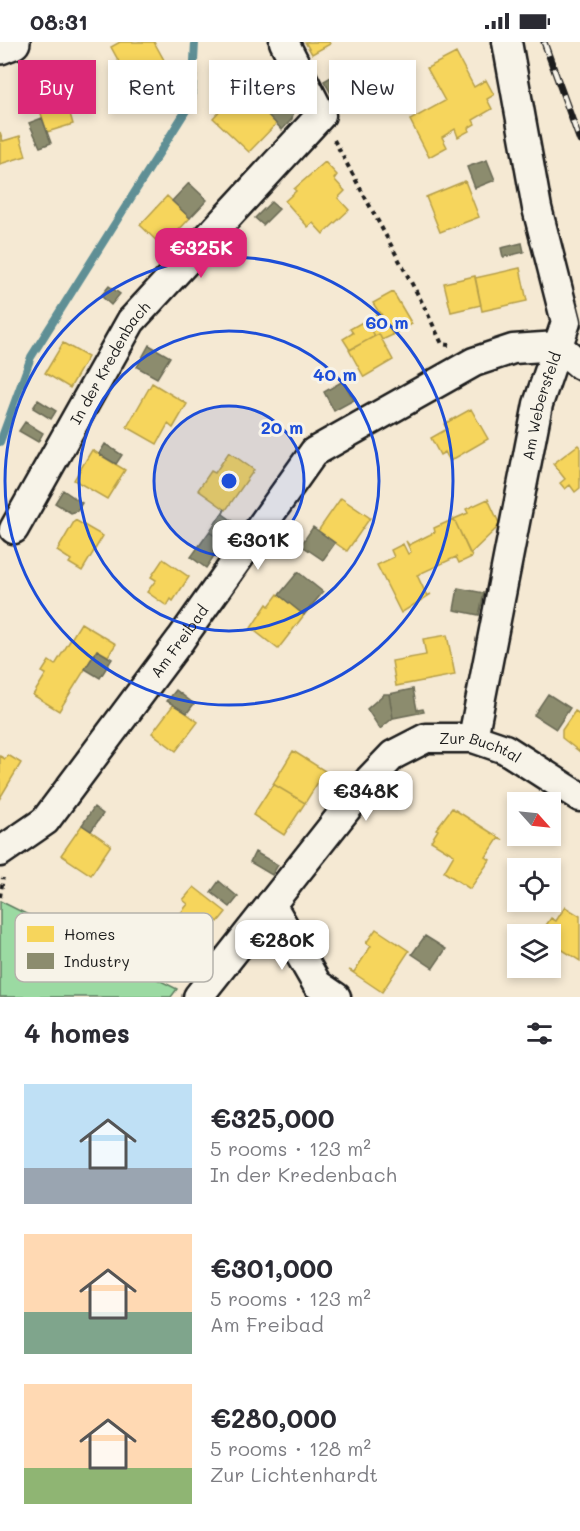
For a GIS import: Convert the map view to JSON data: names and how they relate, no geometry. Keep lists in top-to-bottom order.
{
  "streets": {
    "street": [
      "In der Kredenbach",
      "Am Webersfeld",
      "Am Freibad",
      "Zur Buchtal"
    ]
  },
  "crossings": [
    ["Am Webersfeld", "Am Freibad"],
    ["Am Webersfeld", "Zur Buchtal"]
  ],
  "legend": ["Homes", "Industry"],
  "north": "bottom right",
  "page": {
    "status": "08:31",
    "chip": [
      "Buy",
      "Rent",
      "Filters",
      "New"
    ],
    "price": [
      "€325K",
      "€301K",
      "€348K",
      "€280K"
    ],
    "heading": "4 homes",
    "list": [
      {
        "name": "€325,000",
        "note": "5 rooms · 123 m² · In der Kredenbach"
      },
      {
        "name": "€301,000",
        "note": "5 rooms · 123 m² · Am Freibad"
      },
      {
        "name": "€280,000",
        "note": "5 rooms · 128 m² · Zur Lichtenhardt"
      }
    ]
  },
  "rings": ["60 m", "40 m", "20 m"]
}
